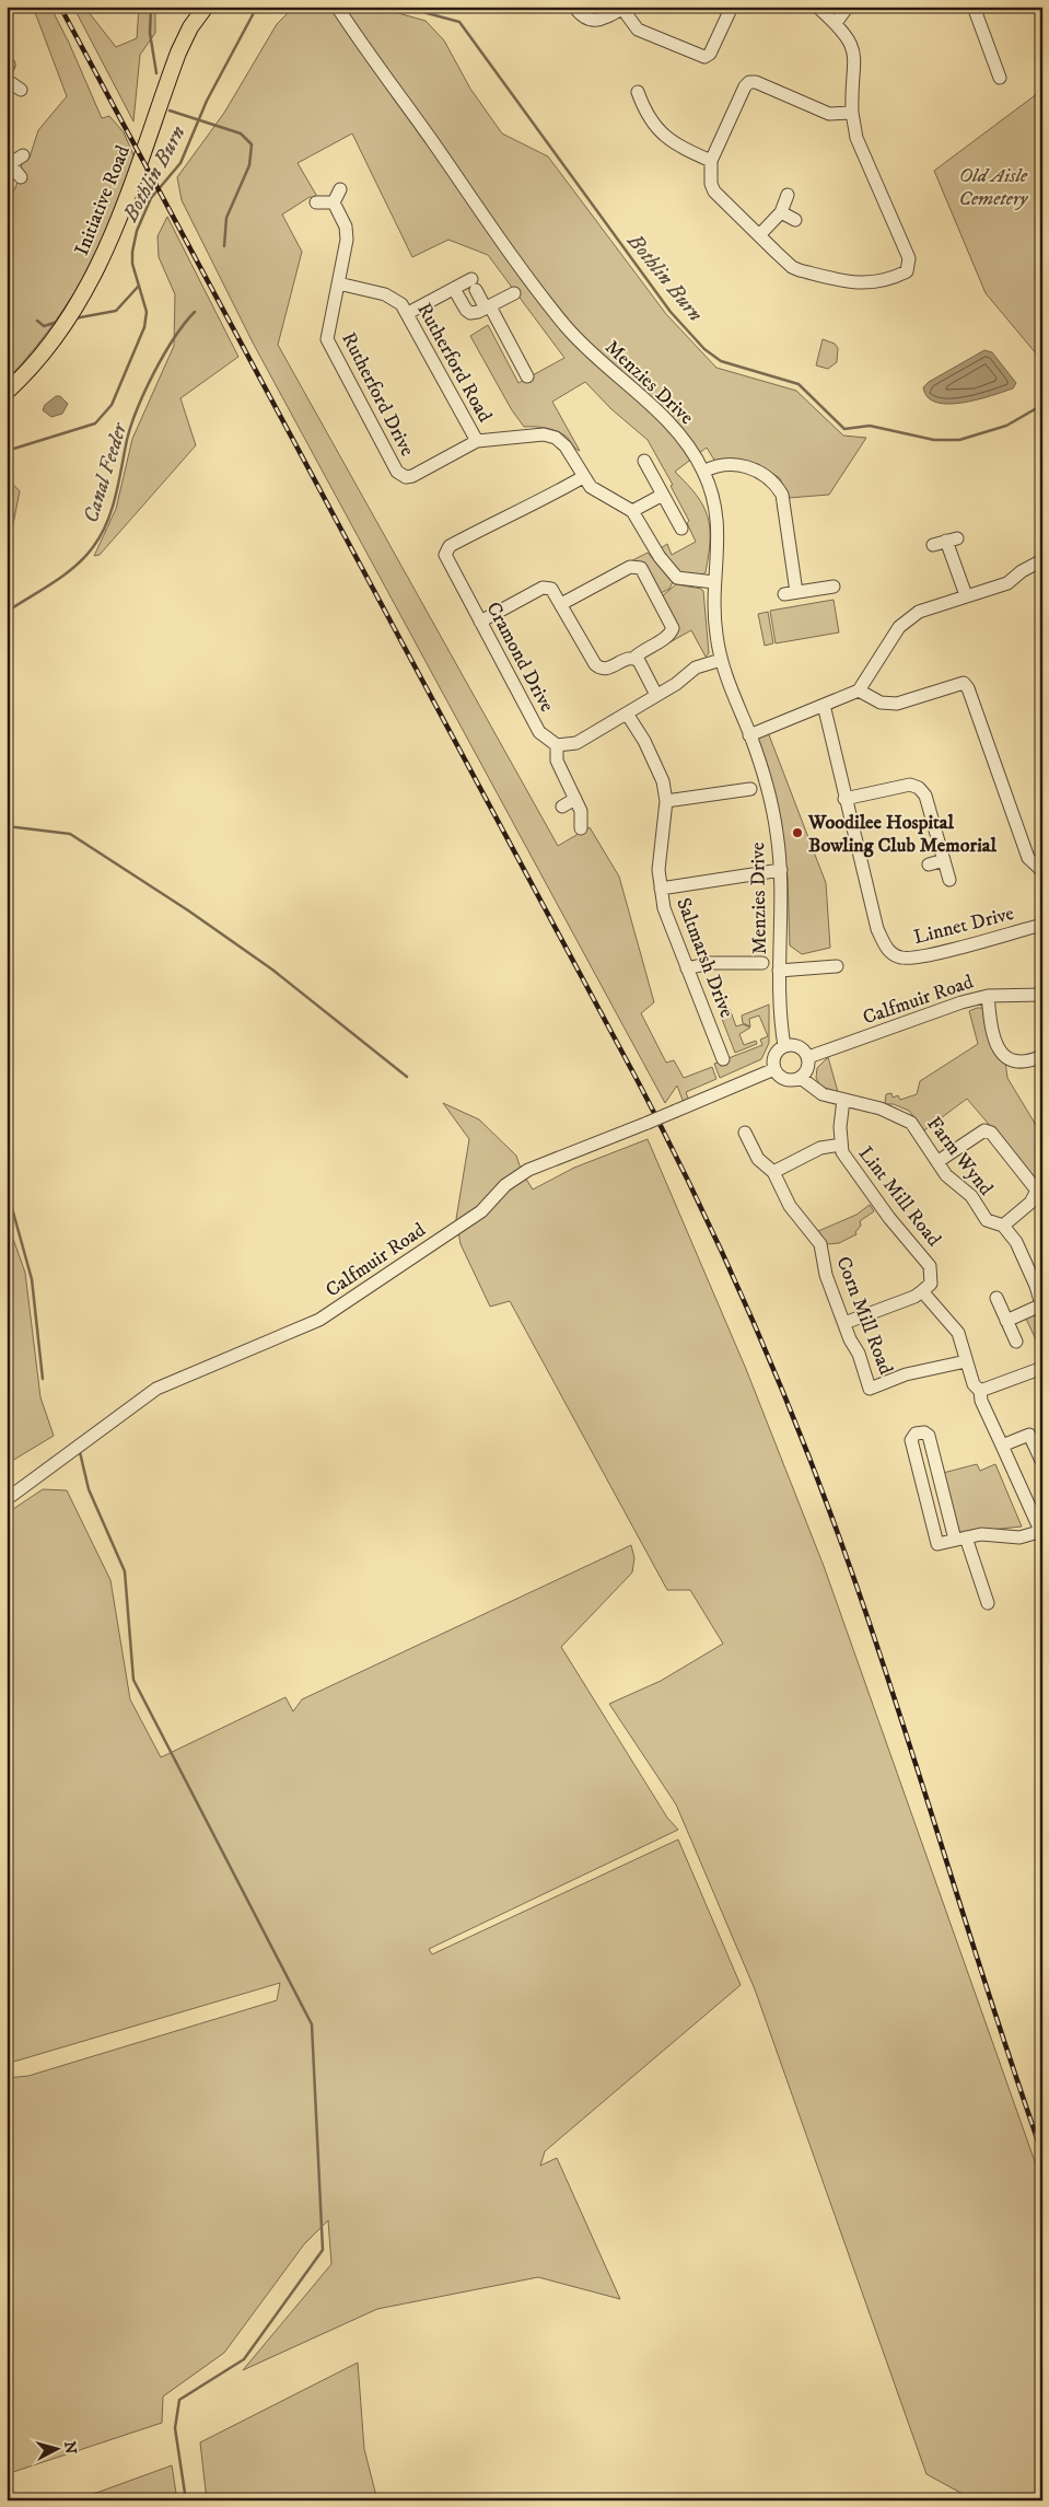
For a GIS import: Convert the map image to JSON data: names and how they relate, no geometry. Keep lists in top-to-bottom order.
{
  "streets": {
    "main road": ["Initiative Road"],
    "street": [
      "Rutherford Road",
      "Menzies Drive",
      "Rutherford Drive",
      "Cramond Drive",
      "Linnet Drive",
      "Saltmarsh Drive",
      "Calfmuir Road",
      "Farm Wynd",
      "Lint Mill Road",
      "Corn Mill Road"
    ]
  },
  "crossings": [
    ["Rutherford Road", "Rutherford Drive"],
    ["Menzies Drive", "Rutherford Drive"],
    ["Menzies Drive", "Calfmuir Road"],
    ["Menzies Drive", "Farm Wynd"],
    ["Rutherford Drive", "Cramond Drive"],
    ["Calfmuir Road", "Farm Wynd"],
    ["Farm Wynd", "Lint Mill Road"]
  ],
  "water": ["Bothlin Burn", "Canal Feeder"],
  "parks": ["Old Aisle Cemetery"],
  "places": ["Woodilee Hospital Bowling Club Memorial"],
  "north": "right"
}
